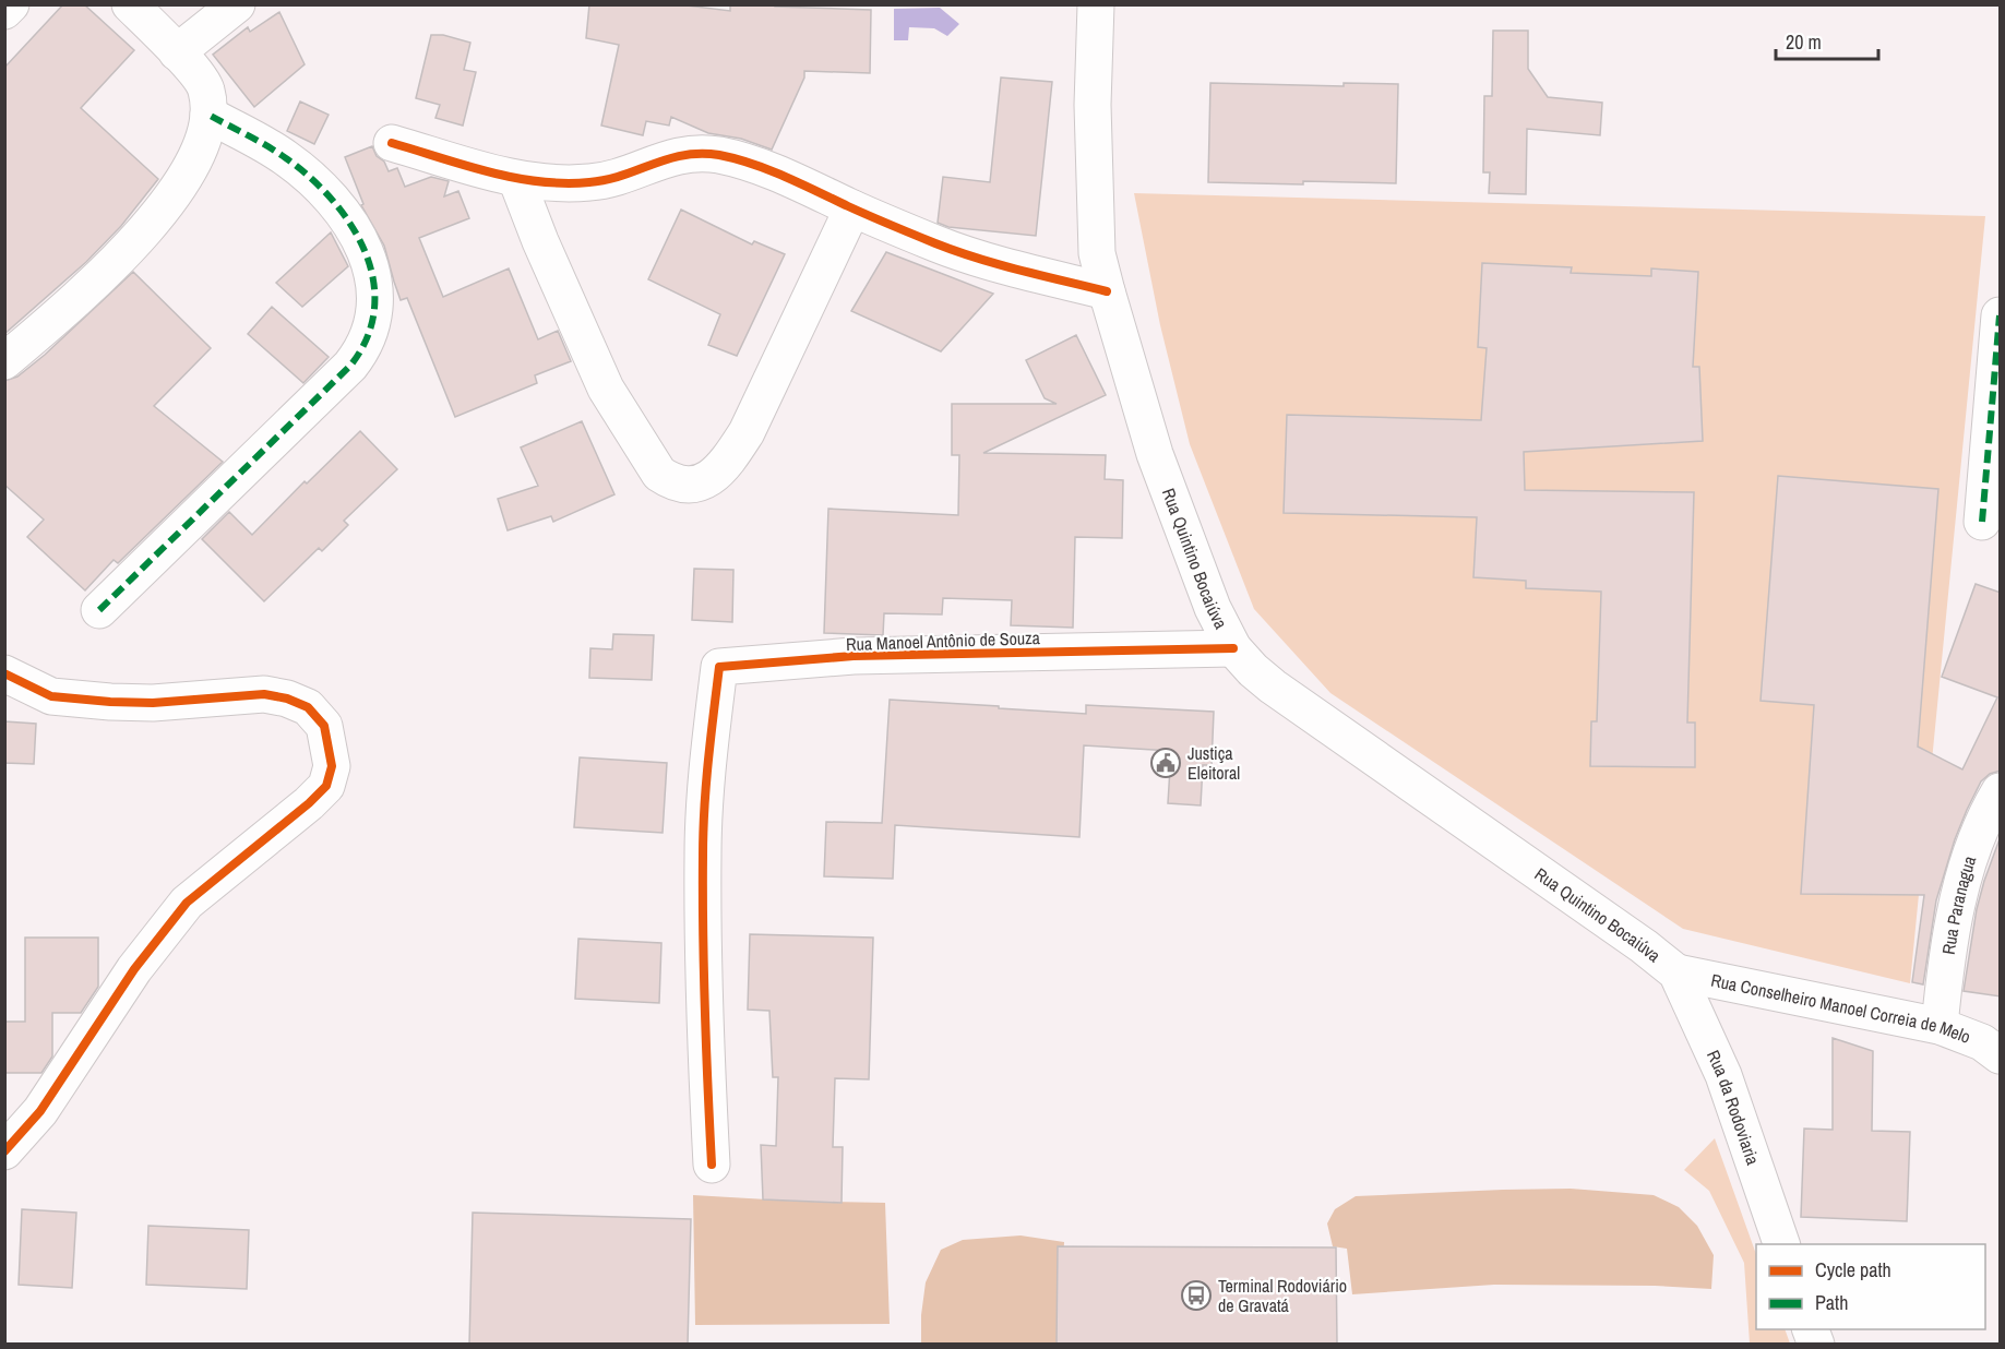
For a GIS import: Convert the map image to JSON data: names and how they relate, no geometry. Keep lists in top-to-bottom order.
{
  "streets": {
    "street": [
      "Rua Quintino Bocaiúva",
      "Rua Manoel Antônio de Souza",
      "Rua Paranagua",
      "Rua Conselheiro Manoel Correia de Melo",
      "Rua da Rodoviaria"
    ]
  },
  "crossings": [
    ["Rua Quintino Bocaiúva", "Rua Manoel Antônio de Souza"],
    ["Rua Quintino Bocaiúva", "Rua Conselheiro Manoel Correia de Melo"],
    ["Rua Quintino Bocaiúva", "Rua da Rodoviaria"],
    ["Rua Paranagua", "Rua Conselheiro Manoel Correia de Melo"],
    ["Rua Conselheiro Manoel Correia de Melo", "Rua da Rodoviaria"]
  ],
  "places": {
    "public building": ["Justiça Eleitoral"],
    "bus stop": ["Terminal Rodoviário de Gravatá"]
  },
  "legend": ["Cycle path", "Path"],
  "scale_bar": "20 m"
}
